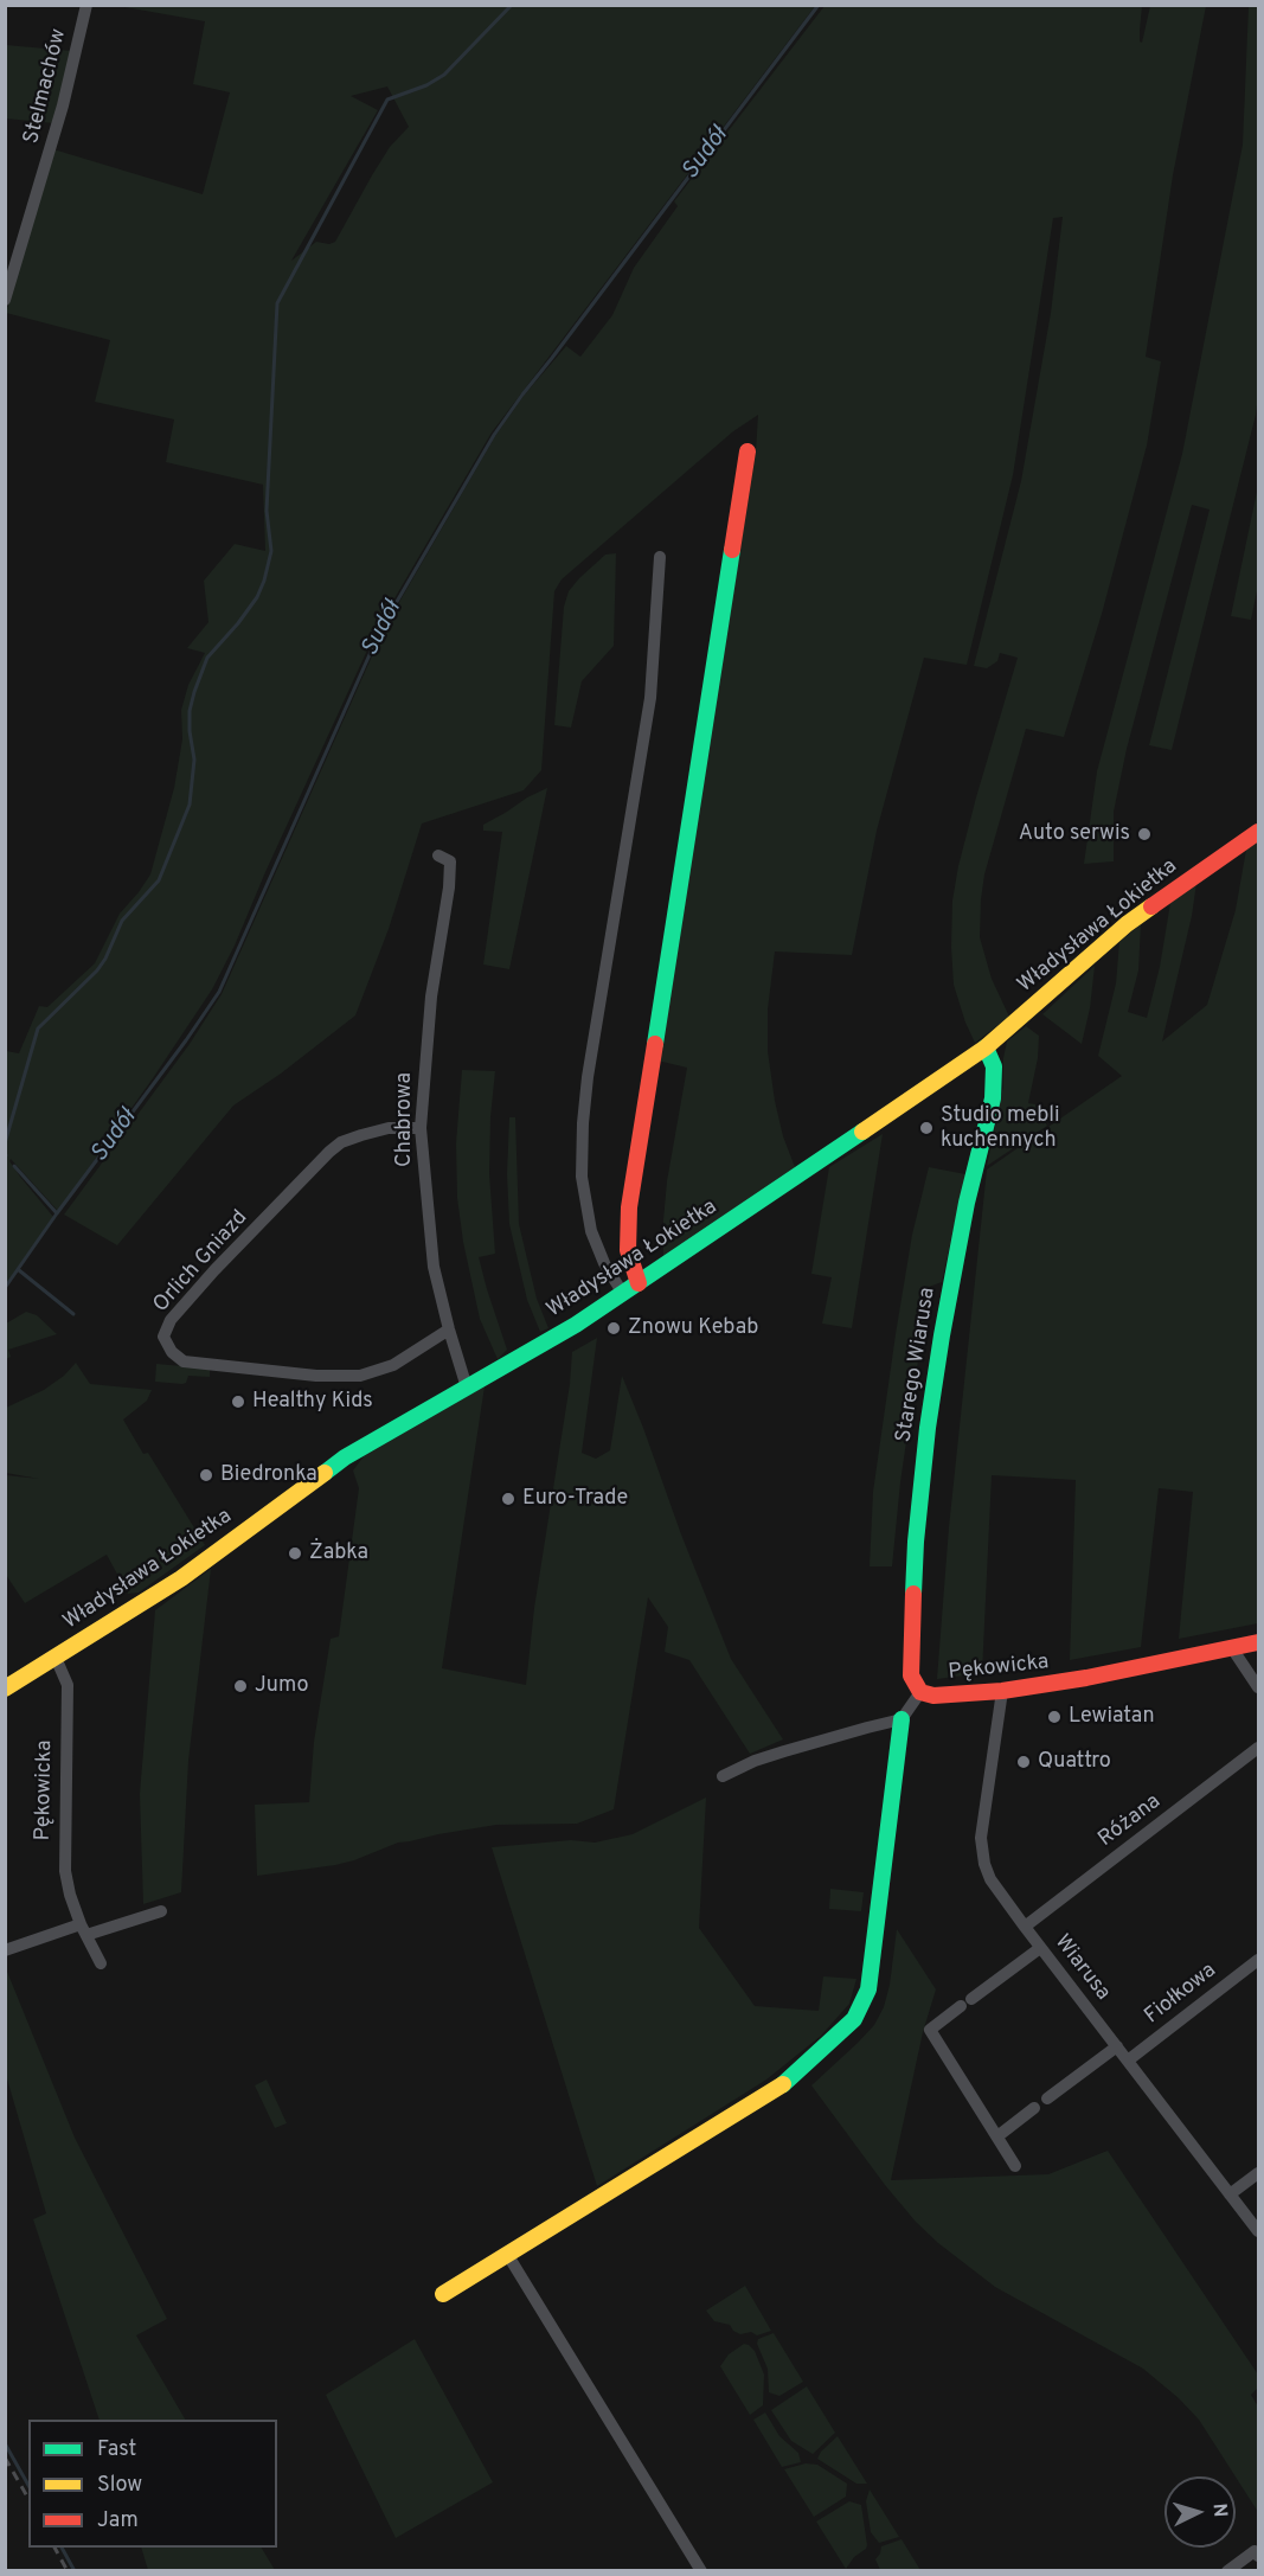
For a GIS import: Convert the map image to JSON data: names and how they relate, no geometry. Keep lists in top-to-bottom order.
{
  "streets": {
    "street": [
      "Stelmachów",
      "Władysława Łokietka",
      "Chabrowa",
      "Orlich Gniazd",
      "Starego Wiarusa",
      "Pękowicka",
      "Różana",
      "Wiarusa",
      "Fiołkowa"
    ]
  },
  "crossings": [
    ["Władysława Łokietka", "Chabrowa"],
    ["Władysława Łokietka", "Starego Wiarusa"],
    ["Władysława Łokietka", "Pękowicka"],
    ["Chabrowa", "Orlich Gniazd"],
    ["Starego Wiarusa", "Pękowicka"],
    ["Pękowicka", "Wiarusa"],
    ["Różana", "Wiarusa"],
    ["Wiarusa", "Fiołkowa"]
  ],
  "water": ["Sudół"],
  "places": [
    "Auto serwis",
    "Studio mebli kuchennych",
    "Znowu Kebab",
    "Healthy Kids",
    "Biedronka",
    "Euro-Trade",
    "Żabka",
    "Jumo",
    "Lewiatan",
    "Quattro"
  ],
  "legend": ["Fast", "Slow", "Jam"],
  "north": "right"
}
